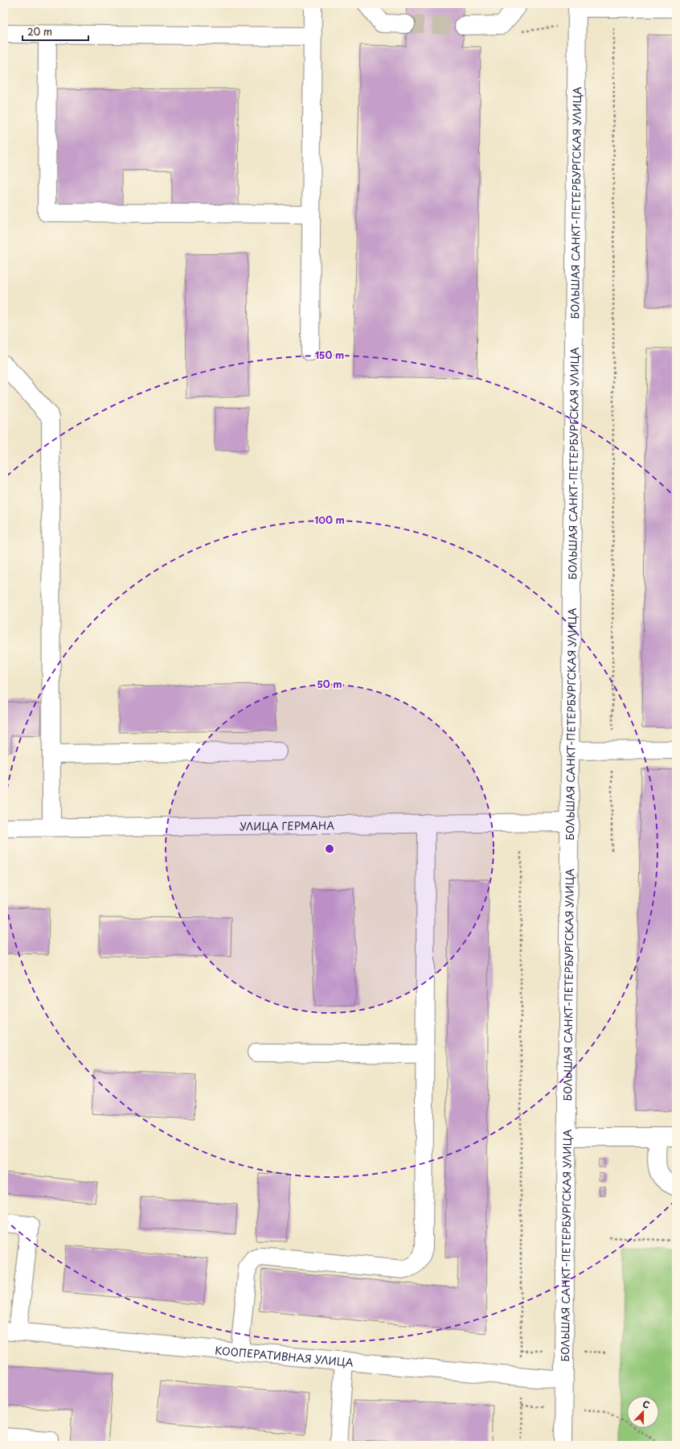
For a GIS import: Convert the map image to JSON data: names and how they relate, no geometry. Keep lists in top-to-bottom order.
{
  "streets": {
    "main road": ["БОЛЬШАЯ САНКТ-ПЕТЕРБУРГСКАЯ УЛИЦА", "УЛИЦА ГЕРМАНА", "КООПЕРАТИВНАЯ УЛИЦА"]
  },
  "crossings": [
    ["БОЛЬШАЯ САНКТ-ПЕТЕРБУРГСКАЯ УЛИЦА", "УЛИЦА ГЕРМАНА"],
    ["БОЛЬШАЯ САНКТ-ПЕТЕРБУРГСКАЯ УЛИЦА", "КООПЕРАТИВНАЯ УЛИЦА"]
  ],
  "scale_bar": "20 m",
  "north": "top",
  "rings": ["150 m", "100 m", "50 m"]
}
